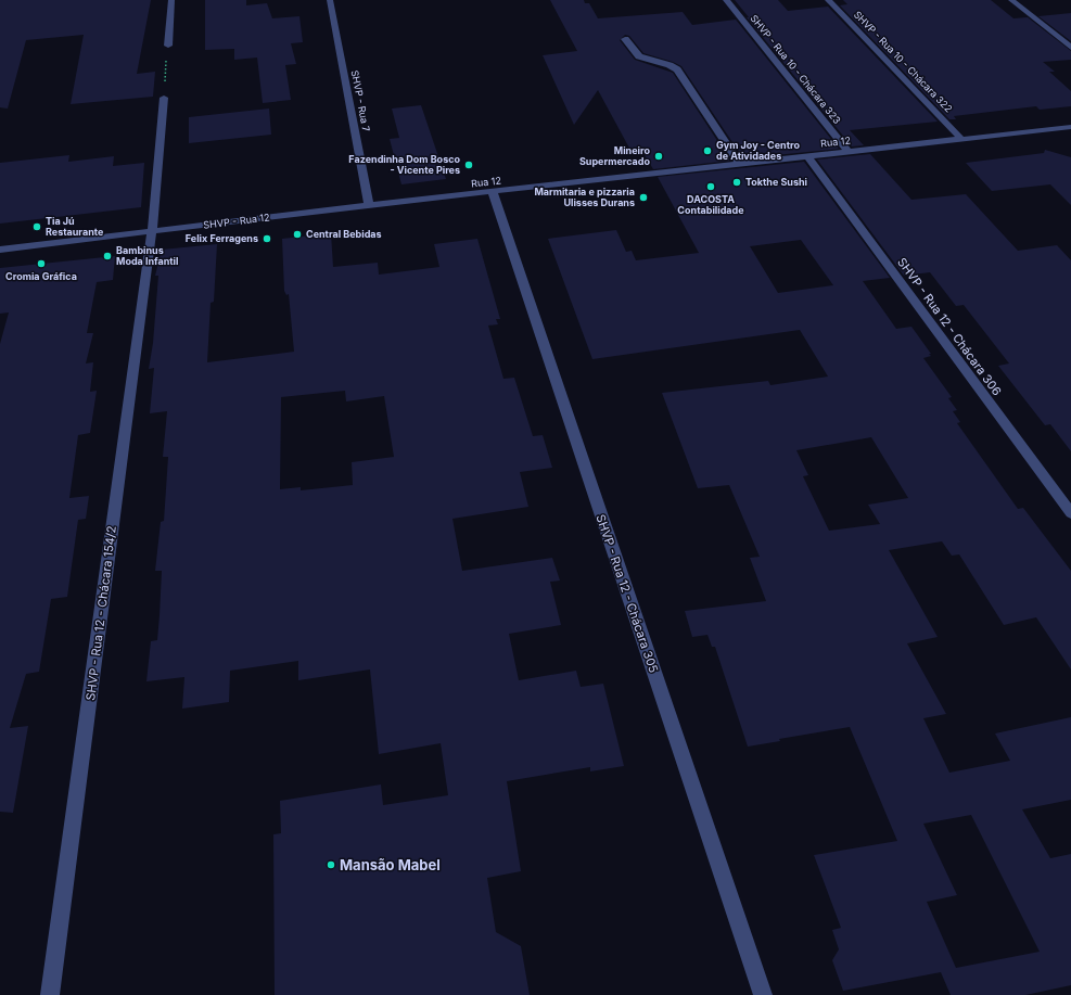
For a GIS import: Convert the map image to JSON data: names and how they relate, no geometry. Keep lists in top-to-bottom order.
{
  "streets": {
    "street": [
      "SHVP - Rua 10 - Chácara 322",
      "SHVP - Rua 10 - Chácara 323",
      "SHVP - Rua 7",
      "Rua 12",
      "SHVP - Rua 12",
      "SHVP - Rua 12 - Chácara 306",
      "SHVP - Rua 12 - Chácara 305",
      "SHVP - Rua 12 - Chácara 154/2"
    ]
  },
  "crossings": [
    ["SHVP - Rua 10 - Chácara 322", "Rua 12"],
    ["SHVP - Rua 10 - Chácara 323", "Rua 12"],
    ["SHVP - Rua 7", "Rua 12"],
    ["SHVP - Rua 7", "SHVP - Rua 12"],
    ["Rua 12", "SHVP - Rua 12"],
    ["Rua 12", "SHVP - Rua 12 - Chácara 306"],
    ["Rua 12", "SHVP - Rua 12 - Chácara 305"],
    ["SHVP - Rua 12", "SHVP - Rua 12 - Chácara 154/2"]
  ],
  "places": [
    "Gym Joy - Centro de Atividades",
    "Mineiro Supermercado",
    "Fazendinha Dom Bosco - Vicente Pires",
    "Tokthe Sushi",
    "DACOSTA Contabilidade",
    "Marmitaria e pizzaria Ulisses Durans",
    "Tia Jú Restaurante",
    "Central Bebidas",
    "Felix Ferragens",
    "Bambinus Moda Infantil",
    "Cromia Gráfica",
    "Mansão Mabel"
  ]
}
